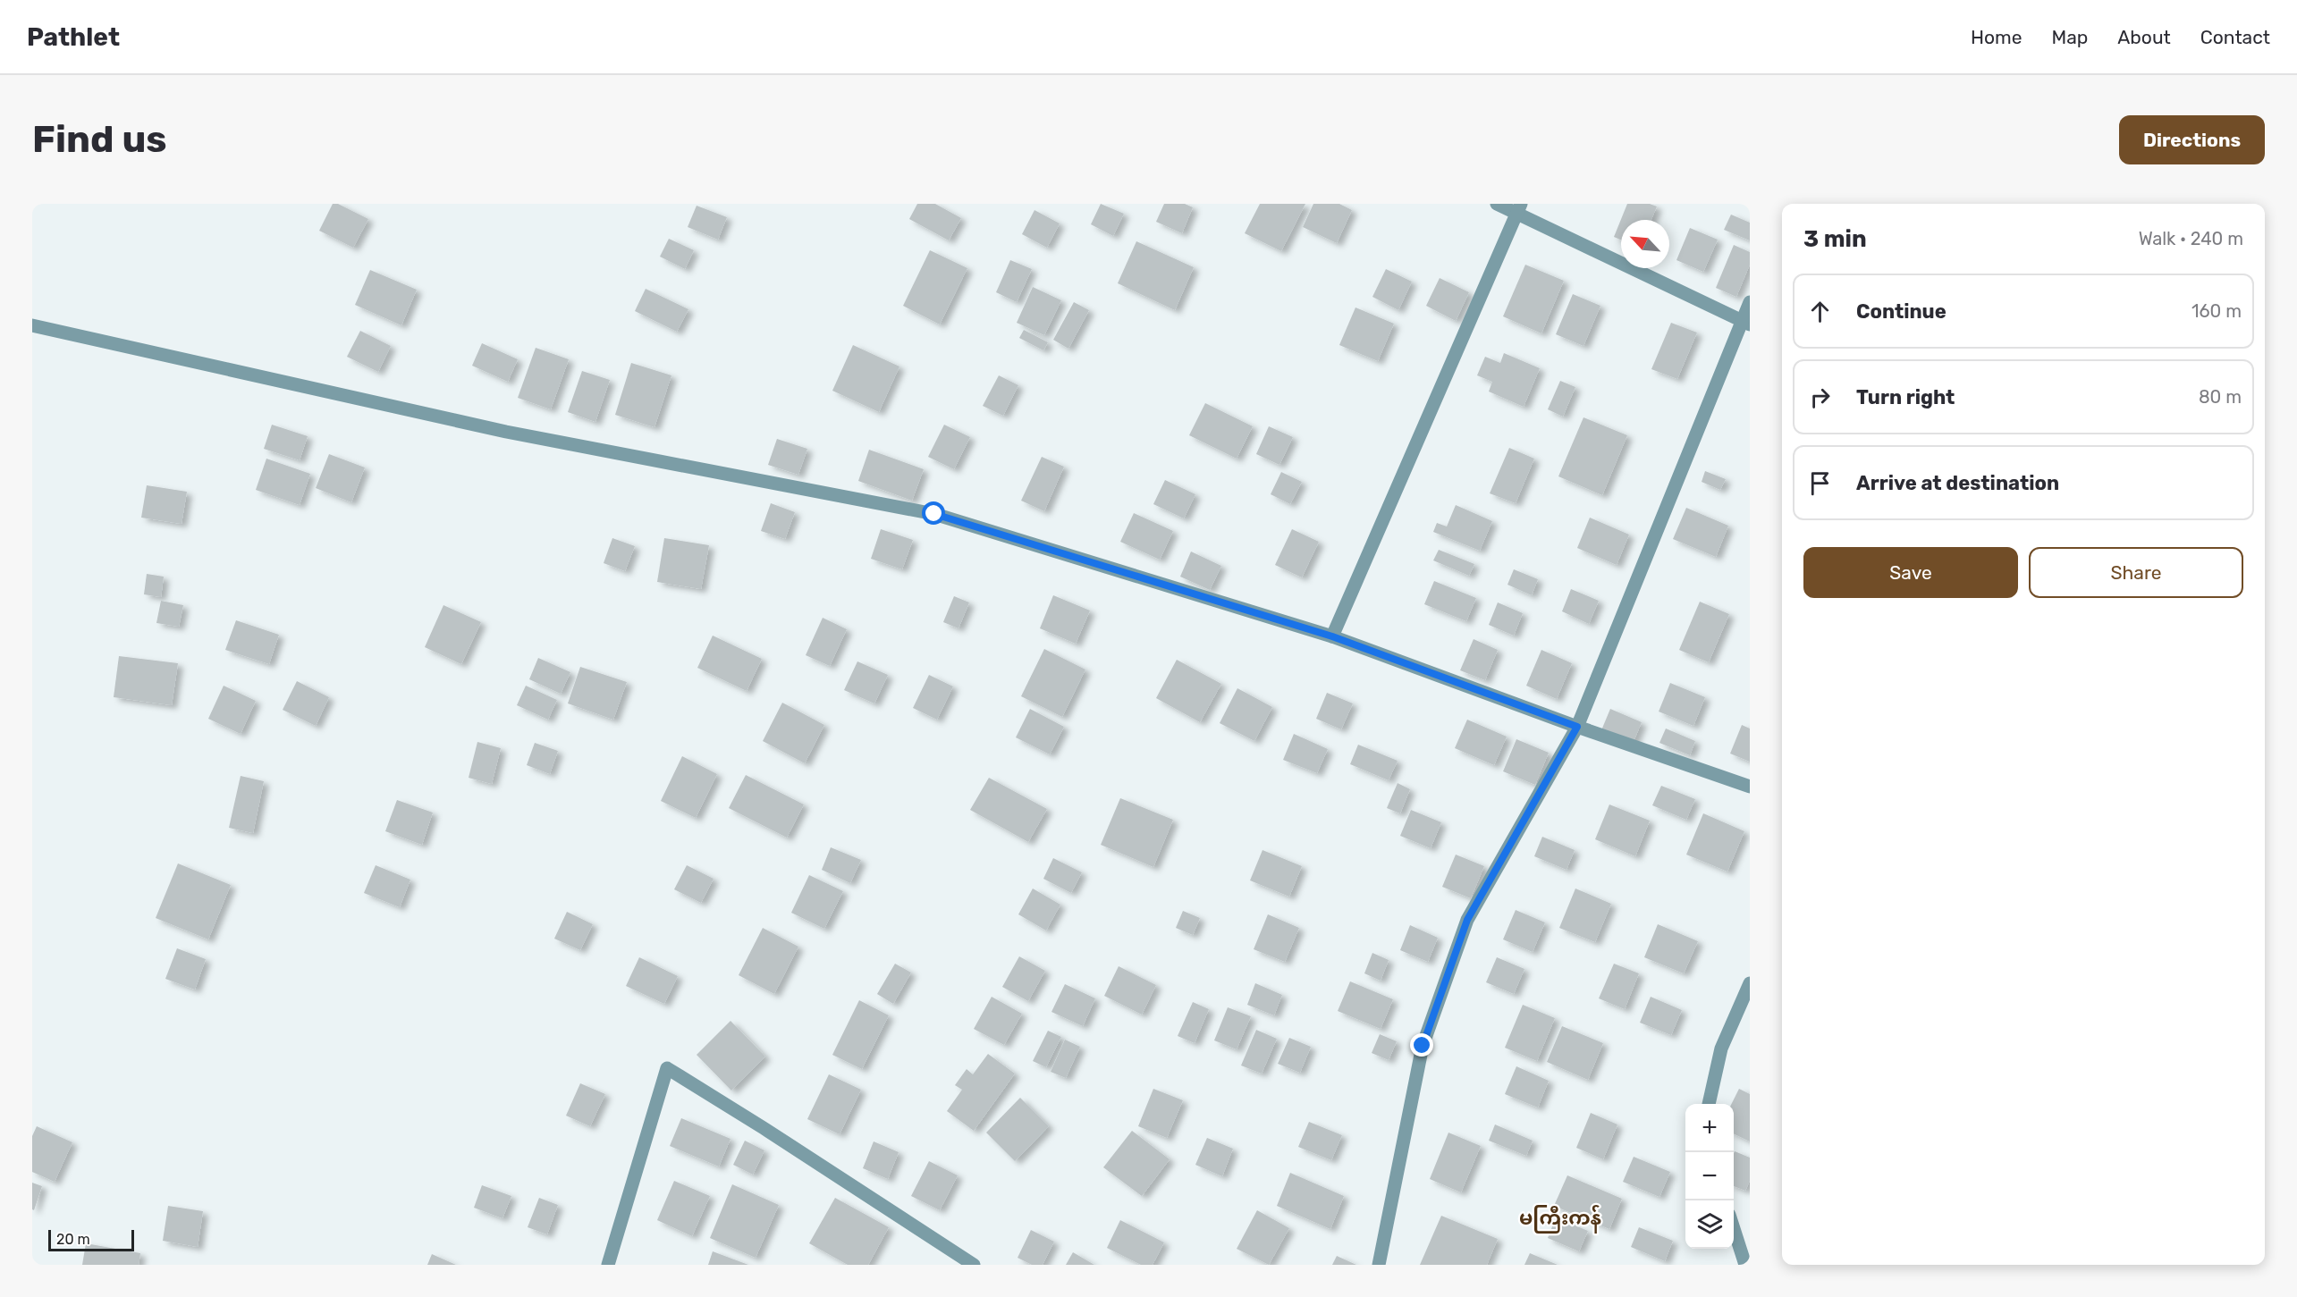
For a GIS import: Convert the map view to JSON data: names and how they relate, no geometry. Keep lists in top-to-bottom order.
{
  "districts": ["မကြီးကန်"],
  "scale_bar": "20 m",
  "north": "top left",
  "page": {
    "header": "Pathlet",
    "nav": [
      "Home",
      "Map",
      "About",
      "Contact"
    ],
    "buttons": [
      "Directions",
      ["Save", "Share"]
    ],
    "title": "Find us",
    "heading": ["3 min", "Walk · 240 m"],
    "list": [
      ["Continue", "160 m"],
      ["Turn right", "80 m"],
      "Arrive at destination"
    ],
    "map_buttons": ["+", "−"],
    "scale": "20 m"
  }
}
